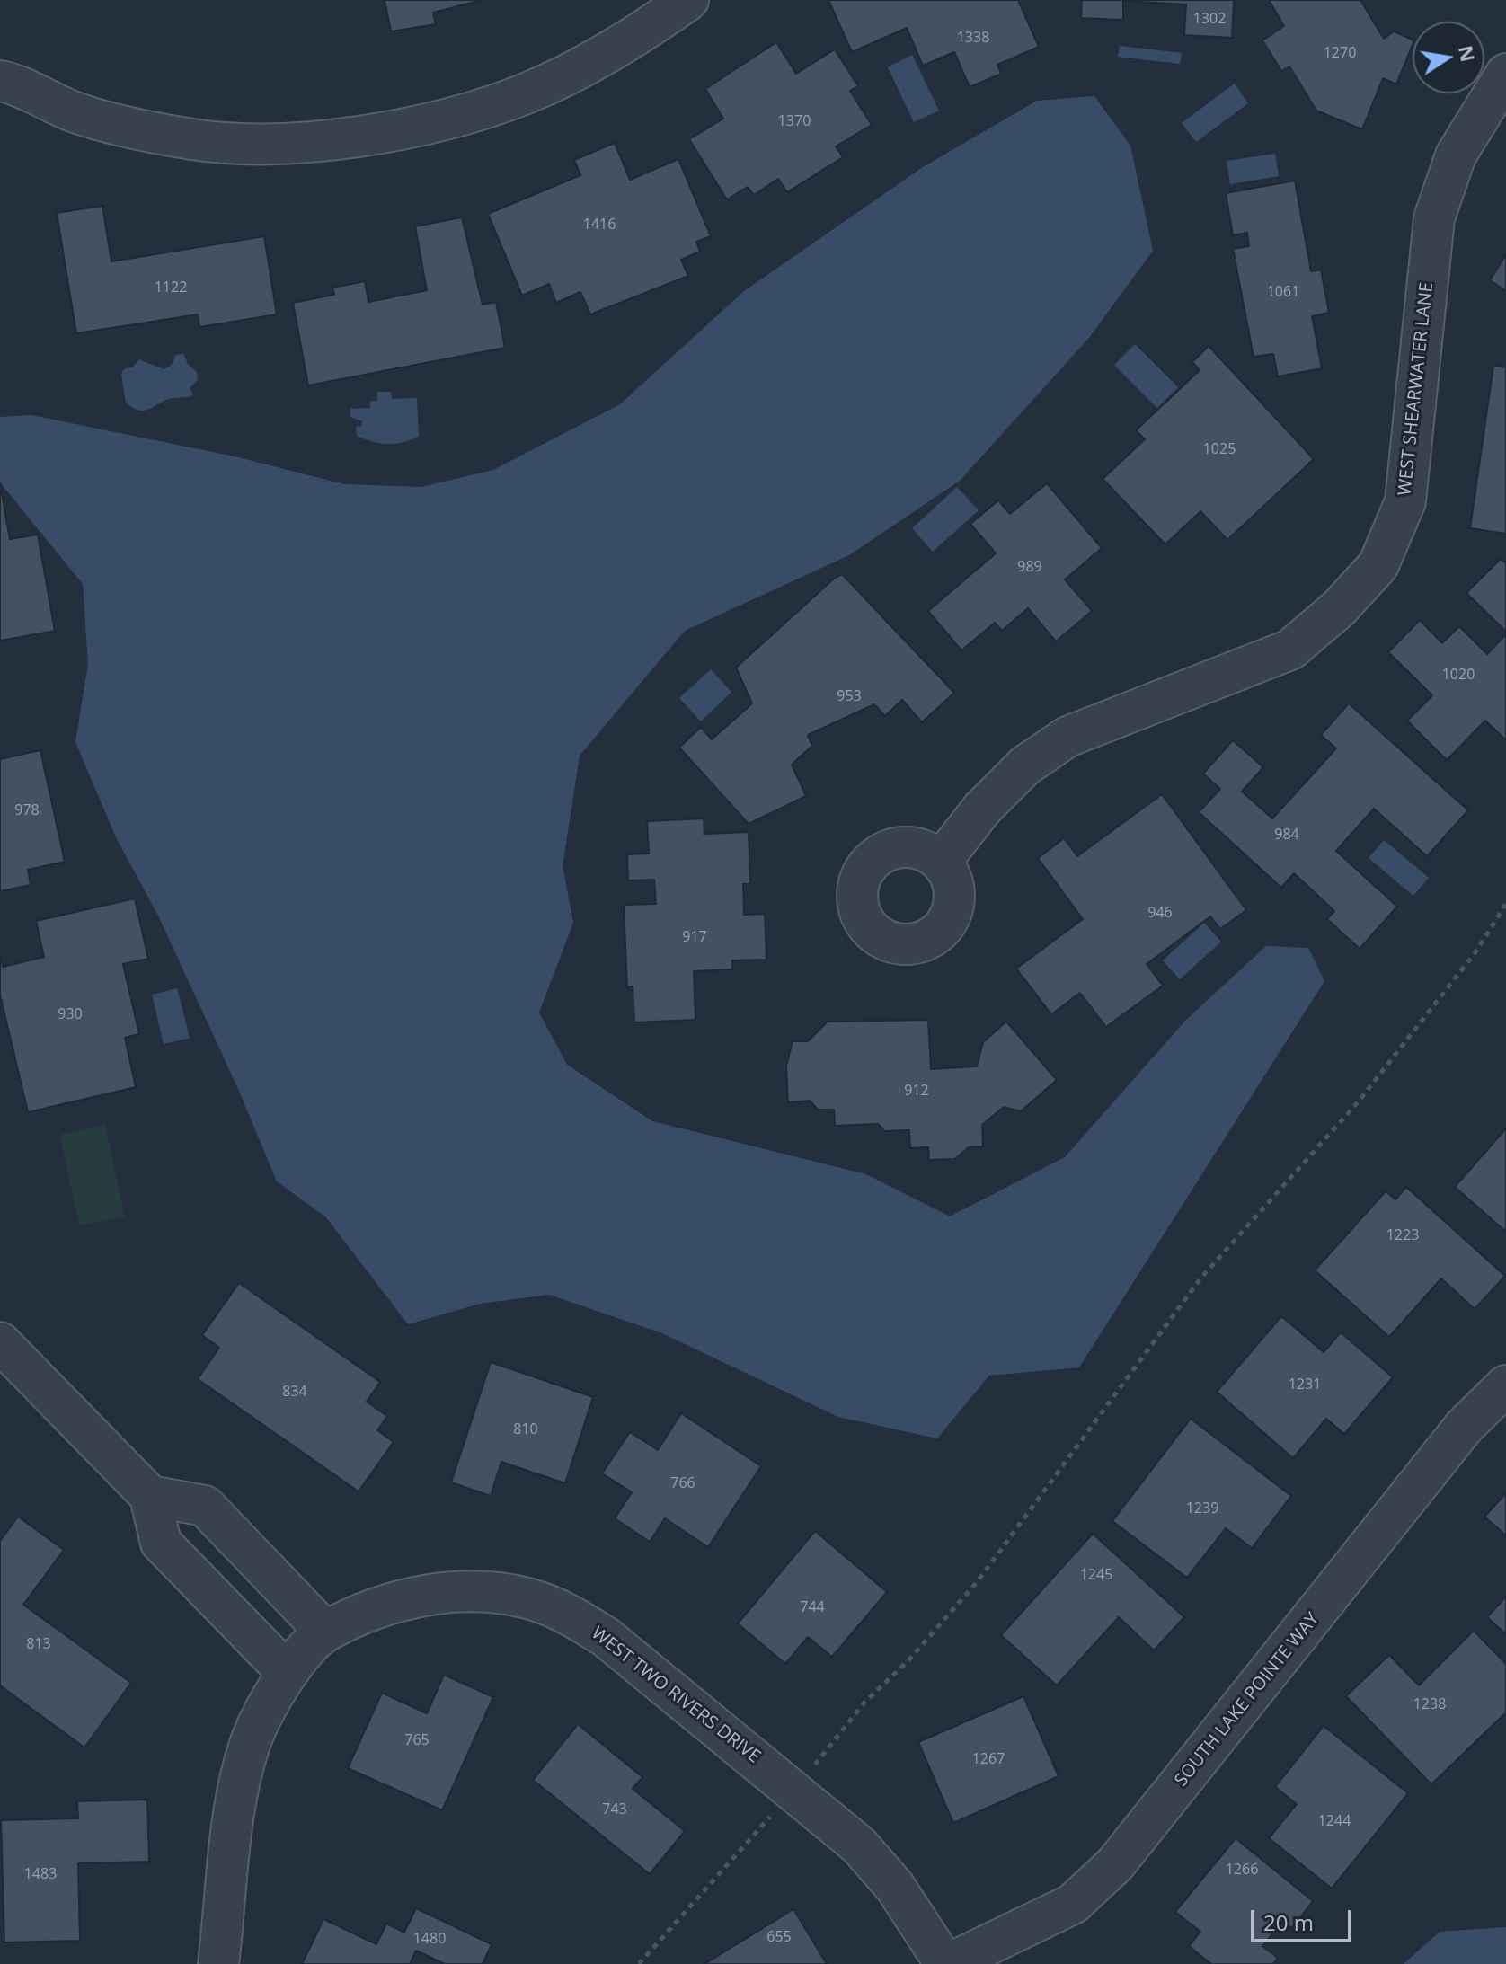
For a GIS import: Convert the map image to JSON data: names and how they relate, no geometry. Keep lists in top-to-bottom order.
{
  "streets": {
    "street": ["WEST SHEARWATER LANE", "WEST TWO RIVERS DRIVE", "SOUTH LAKE POINTE WAY"]
  },
  "crossings": [
    ["WEST TWO RIVERS DRIVE", "SOUTH LAKE POINTE WAY"]
  ],
  "house_numbers": [
    "1302",
    "1338",
    "1270",
    "1370",
    "1416",
    "1122",
    "1061",
    "1025",
    "989",
    "1020",
    "953",
    "978",
    "984",
    "946",
    "917",
    "930",
    "912",
    "1223",
    "1231",
    "834",
    "810",
    "766",
    "1239",
    "1245",
    "744",
    "813",
    "1238",
    "765",
    "1267",
    "743",
    "1244",
    "1266",
    "1483",
    "655",
    "1480"
  ],
  "scale_bar": "20 m",
  "north": "right"
}
